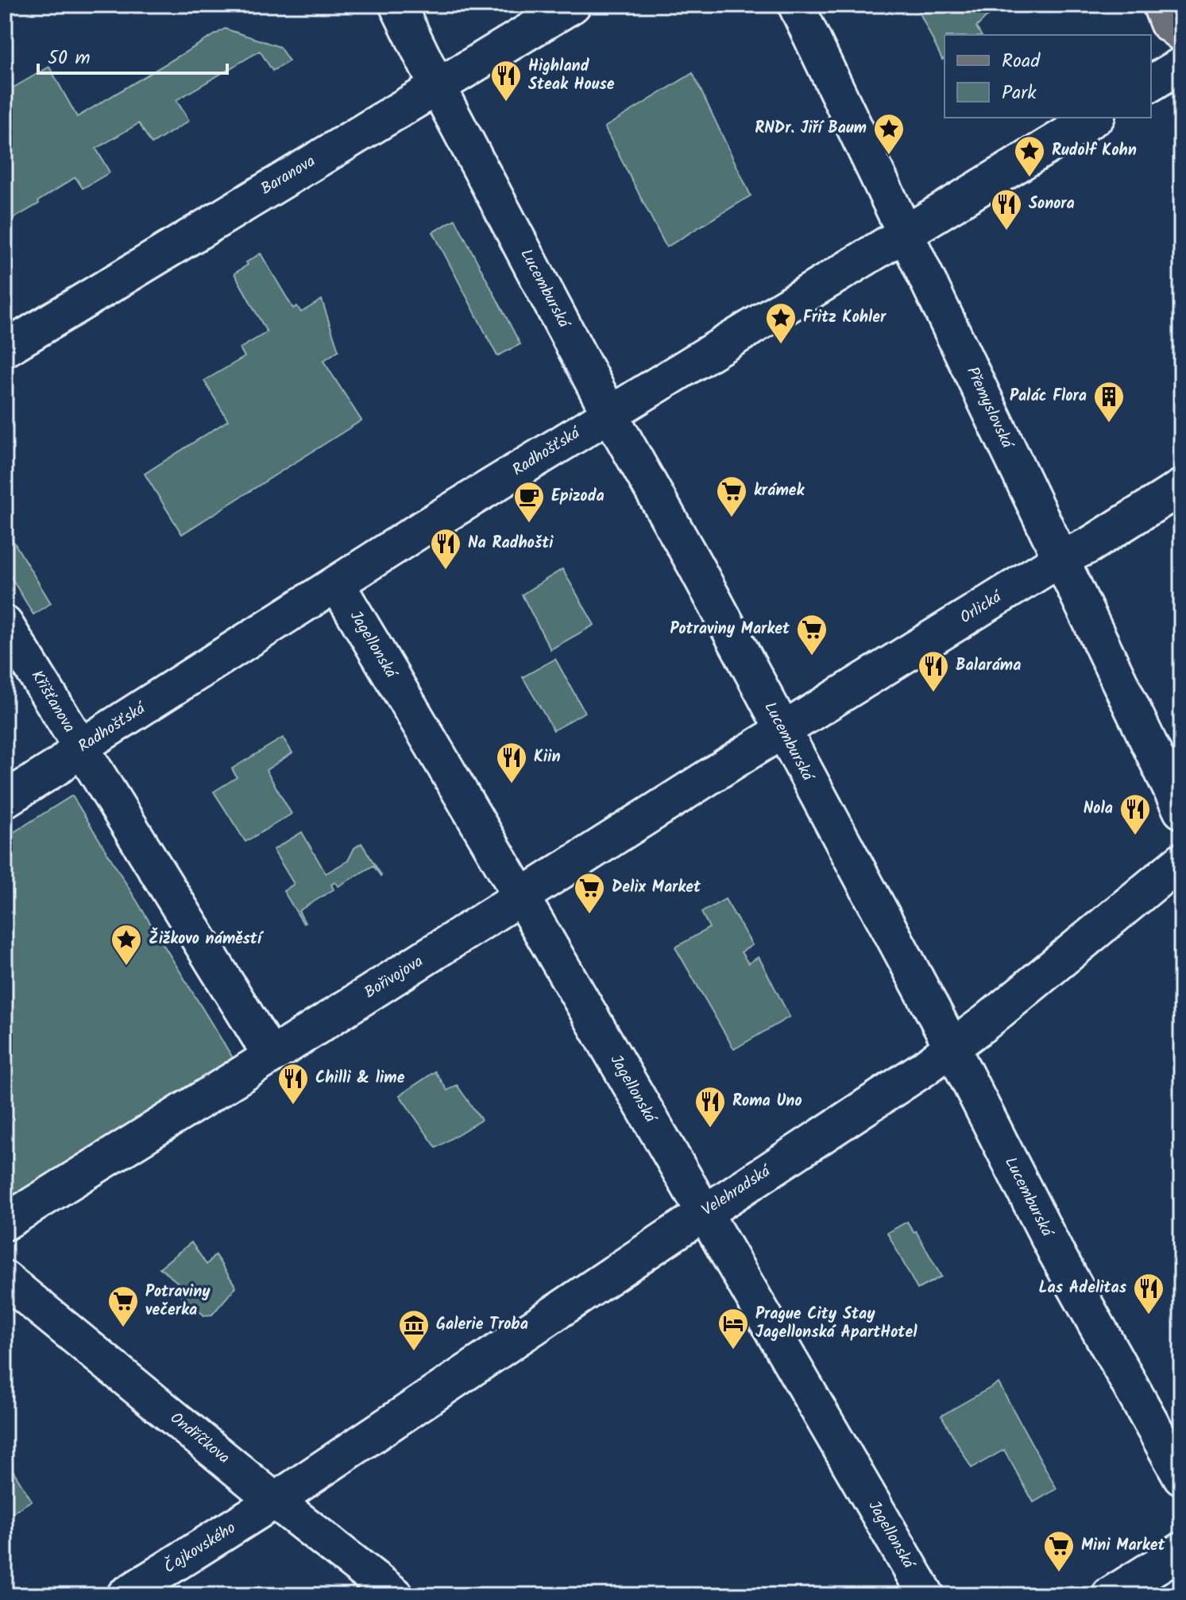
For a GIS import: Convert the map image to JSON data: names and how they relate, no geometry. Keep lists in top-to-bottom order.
{
  "streets": {
    "street": [
      "Baranova",
      "Lucemburská",
      "Přemyslovská",
      "Radhošťská",
      "Orlická",
      "Jagellonská",
      "Křišťanova",
      "Bořivojova",
      "Velehradská",
      "Ondříčkova",
      "Čajkovského"
    ]
  },
  "crossings": [
    ["Baranova", "Lucemburská"],
    ["Lucemburská", "Radhošťská"],
    ["Lucemburská", "Orlická"],
    ["Lucemburská", "Bořivojova"],
    ["Lucemburská", "Velehradská"],
    ["Přemyslovská", "Radhošťská"],
    ["Přemyslovská", "Orlická"],
    ["Radhošťská", "Jagellonská"],
    ["Radhošťská", "Křišťanova"],
    ["Orlická", "Bořivojova"],
    ["Jagellonská", "Bořivojova"],
    ["Jagellonská", "Velehradská"],
    ["Velehradská", "Ondříčkova"],
    ["Velehradská", "Čajkovského"],
    ["Ondříčkova", "Čajkovského"]
  ],
  "places": {
    "restaurant": [
      "Highland Steak House",
      "Sonora",
      "Na Radhošti",
      "Balaráma",
      "Kiin",
      "Nola",
      "Chilli & lime",
      "Roma Uno",
      "Las Adelitas"
    ],
    "place": [
      "RNDr. Jiří Baum",
      "Rudolf Kohn",
      "Fritz Kohler",
      "Žižkovo náměstí"
    ],
    "building": ["Palác Flora"],
    "supermarket": [
      "krámek",
      "Potraviny Market",
      "Delix Market",
      "Potraviny večerka",
      "Mini Market"
    ],
    "cafe": ["Epizoda"],
    "hotel": ["Prague City Stay Jagellonská ApartHotel"],
    "museum": ["Galerie Troba"]
  },
  "legend": ["Road", "Park"],
  "scale_bar": "50 m"
}
